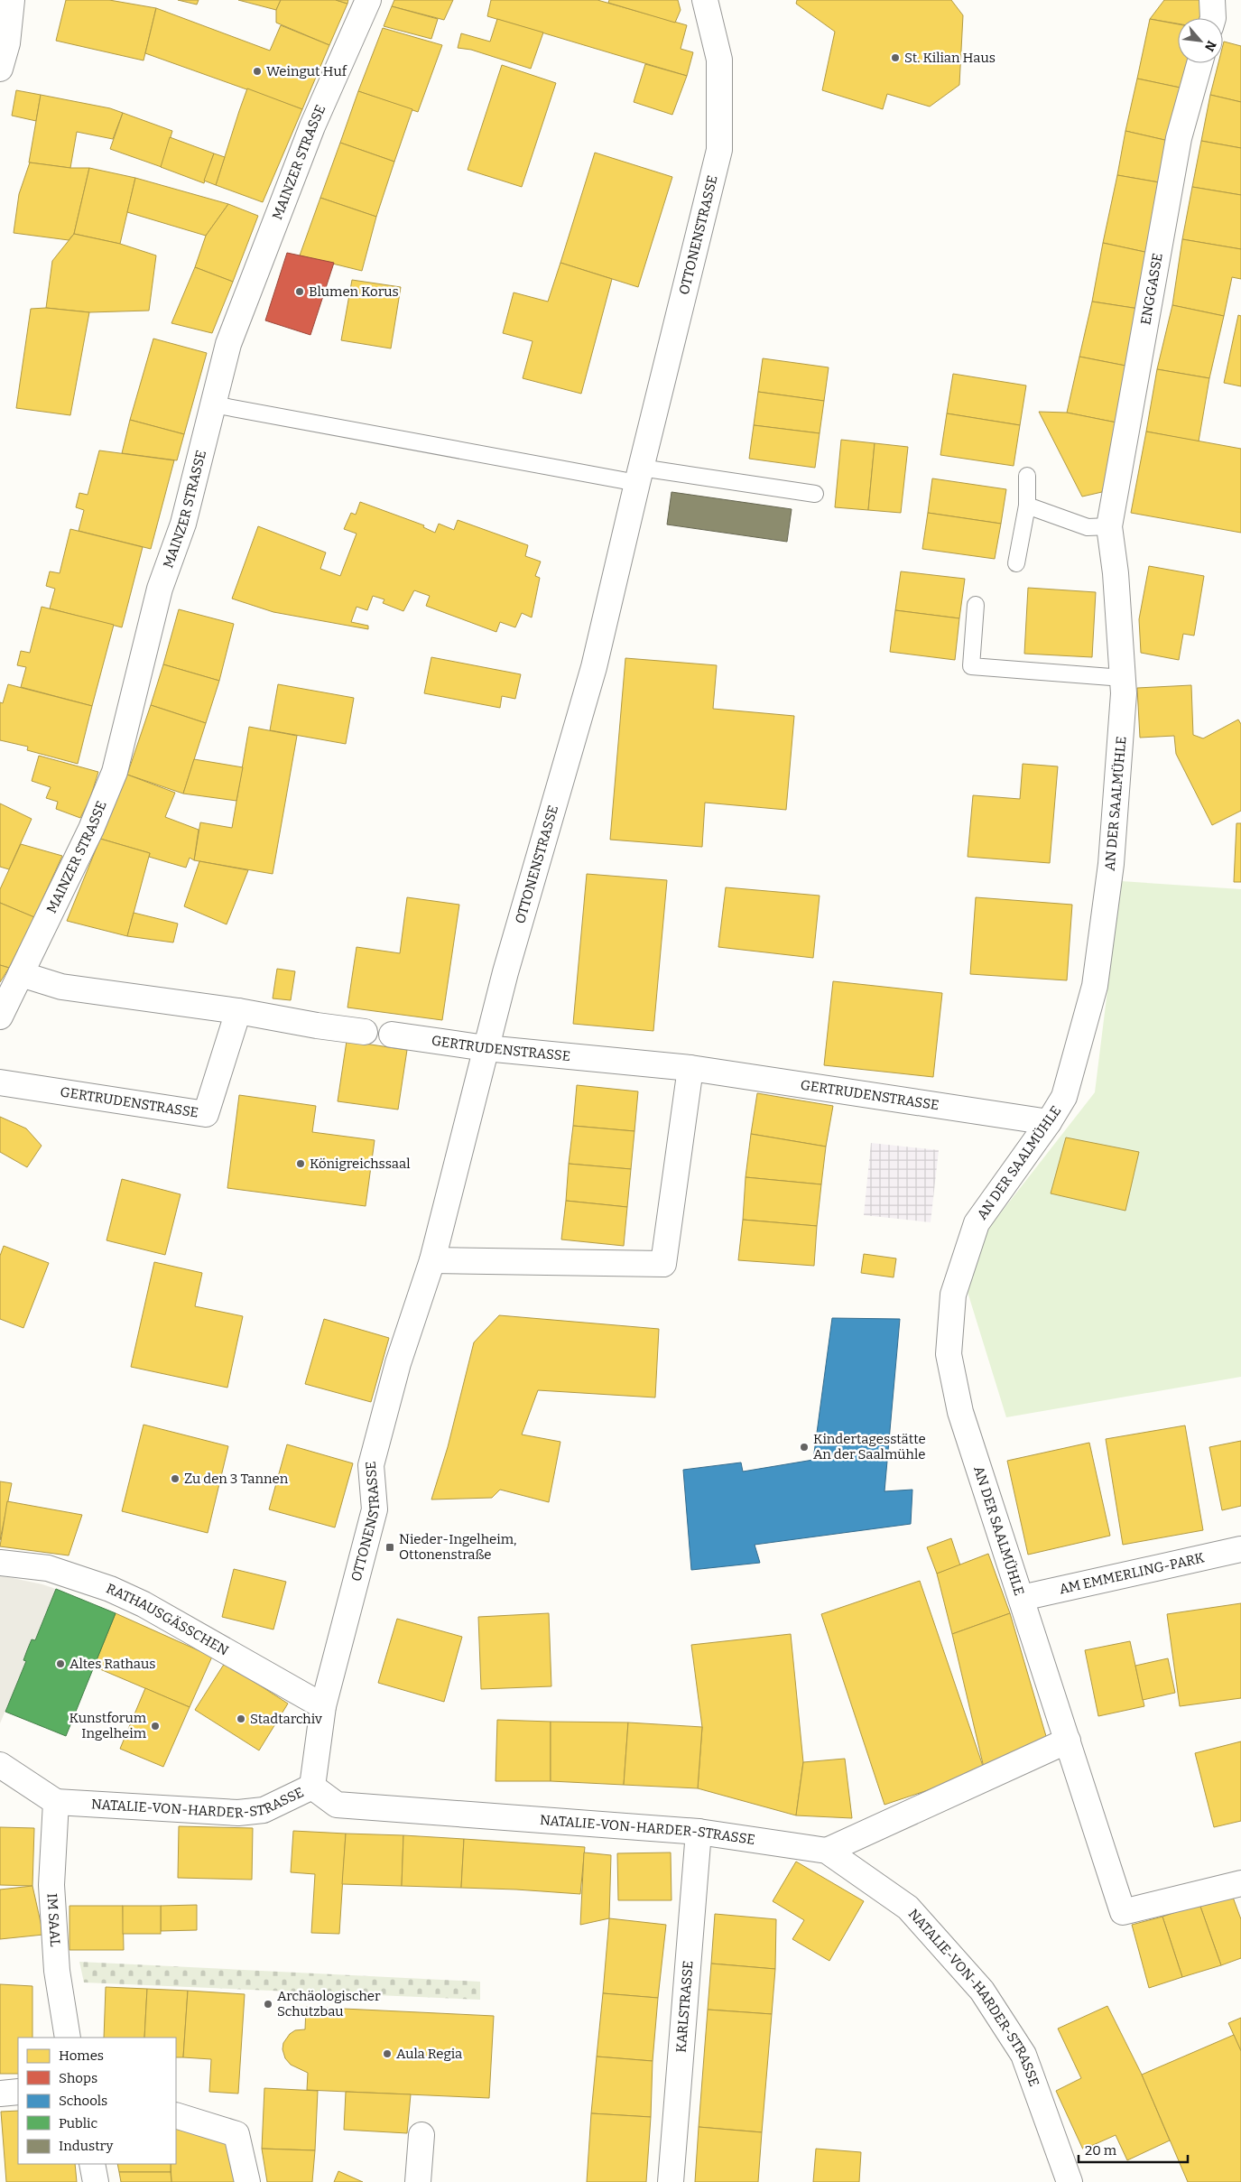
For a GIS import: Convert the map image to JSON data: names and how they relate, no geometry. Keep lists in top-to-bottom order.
{
  "streets": {
    "street": [
      "MAINZER STRASSE",
      "OTTONENSTRASSE",
      "ENGGASSE",
      "AN DER SAALMÜHLE",
      "GERTRUDENSTRASSE",
      "AM EMMERLING-PARK",
      "RATHAUSGÄSSCHEN",
      "NATALIE-VON-HARDER-STRASSE",
      "IM SAAL",
      "KARLSTRASSE"
    ]
  },
  "crossings": [
    ["OTTONENSTRASSE", "GERTRUDENSTRASSE"],
    ["OTTONENSTRASSE", "RATHAUSGÄSSCHEN"],
    ["OTTONENSTRASSE", "NATALIE-VON-HARDER-STRASSE"],
    ["ENGGASSE", "AN DER SAALMÜHLE"],
    ["AN DER SAALMÜHLE", "GERTRUDENSTRASSE"],
    ["AN DER SAALMÜHLE", "AM EMMERLING-PARK"],
    ["NATALIE-VON-HARDER-STRASSE", "IM SAAL"],
    ["NATALIE-VON-HARDER-STRASSE", "KARLSTRASSE"]
  ],
  "places": {
    "other": [
      "St. Kilian Haus",
      "Weingut Huf",
      "Blumen Korus",
      "Königreichssaal",
      "Kindertagesstätte An der Saalmühle",
      "Zu den 3 Tannen",
      "Altes Rathaus",
      "Stadtarchiv",
      "Kunstforum Ingelheim",
      "Archäologischer Schutzbau",
      "Aula Regia"
    ],
    "transit": ["Nieder-Ingelheim, Ottonenstraße"]
  },
  "legend": [
    "Homes",
    "Shops",
    "Schools",
    "Public",
    "Industry"
  ],
  "scale_bar": "20 m",
  "north": "bottom right"
}
